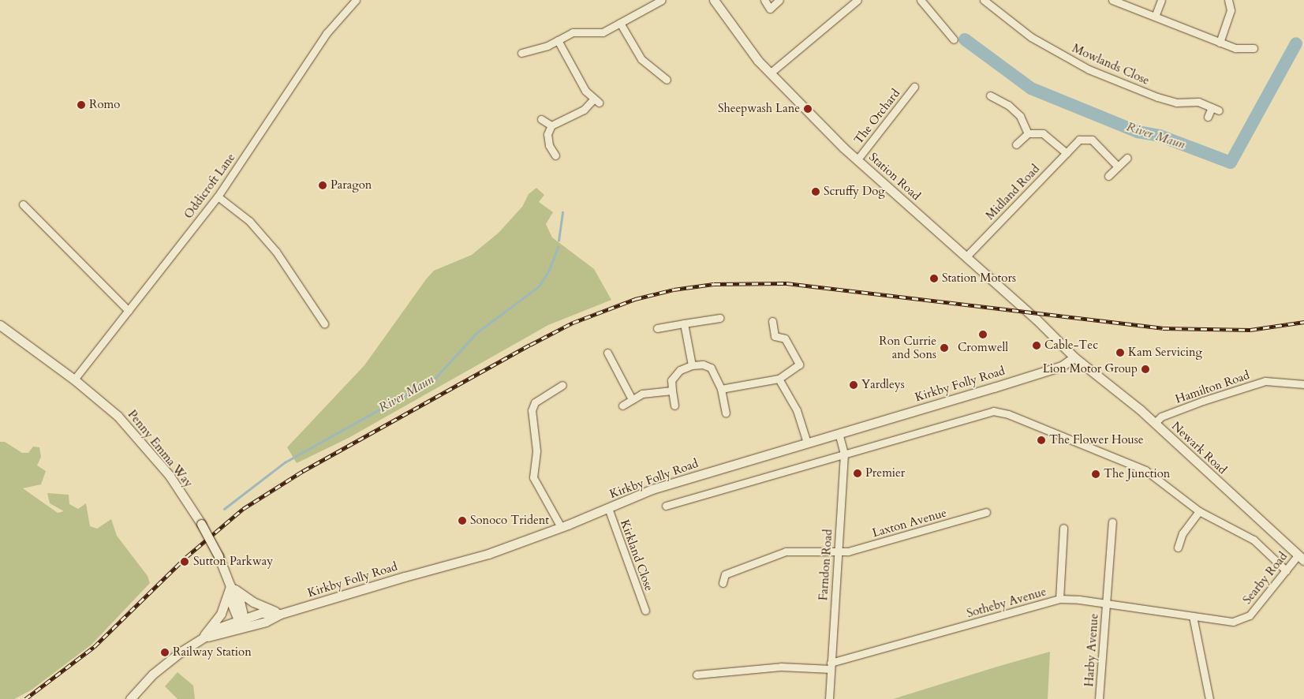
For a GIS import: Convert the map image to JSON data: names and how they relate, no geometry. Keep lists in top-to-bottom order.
{
  "streets": {
    "main road": [
      "Station Road",
      "Kirkby Folly Road",
      "Newark Road",
      "Penny Emma Way"
    ],
    "street": [
      "Mowlands Close",
      "The Orchard",
      "Oddicroft Lane",
      "Midland Road",
      "Hamilton Road",
      "Laxton Avenue",
      "Kirkland Close",
      "Farndon Road",
      "Searby Road",
      "Sotheby Avenue",
      "Harby Avenue"
    ]
  },
  "crossings": [
    ["The Orchard", "Station Road"],
    ["Station Road", "Midland Road"],
    ["Station Road", "Kirkby Folly Road"],
    ["Station Road", "Newark Road"],
    ["Oddicroft Lane", "Penny Emma Way"],
    ["Kirkby Folly Road", "Newark Road"],
    ["Kirkby Folly Road", "Penny Emma Way"],
    ["Kirkby Folly Road", "Kirkland Close"],
    ["Kirkby Folly Road", "Farndon Road"],
    ["Hamilton Road", "Newark Road"],
    ["Newark Road", "Searby Road"],
    ["Laxton Avenue", "Farndon Road"],
    ["Farndon Road", "Sotheby Avenue"],
    ["Searby Road", "Sotheby Avenue"],
    ["Sotheby Avenue", "Harby Avenue"]
  ],
  "water": ["River Maun"],
  "places": [
    "Romo",
    "Sheepwash Lane",
    "Paragon",
    "Scruffy Dog",
    "Station Motors",
    "Cromwell",
    "Cable-Tec",
    "Ron Currie and Sons",
    "Kam Servicing",
    "Lion Motor Group",
    "Yardleys",
    "The Flower House",
    "Premier",
    "The Junction",
    "Sonoco Trident",
    "Sutton Parkway",
    "Railway Station"
  ]
}
